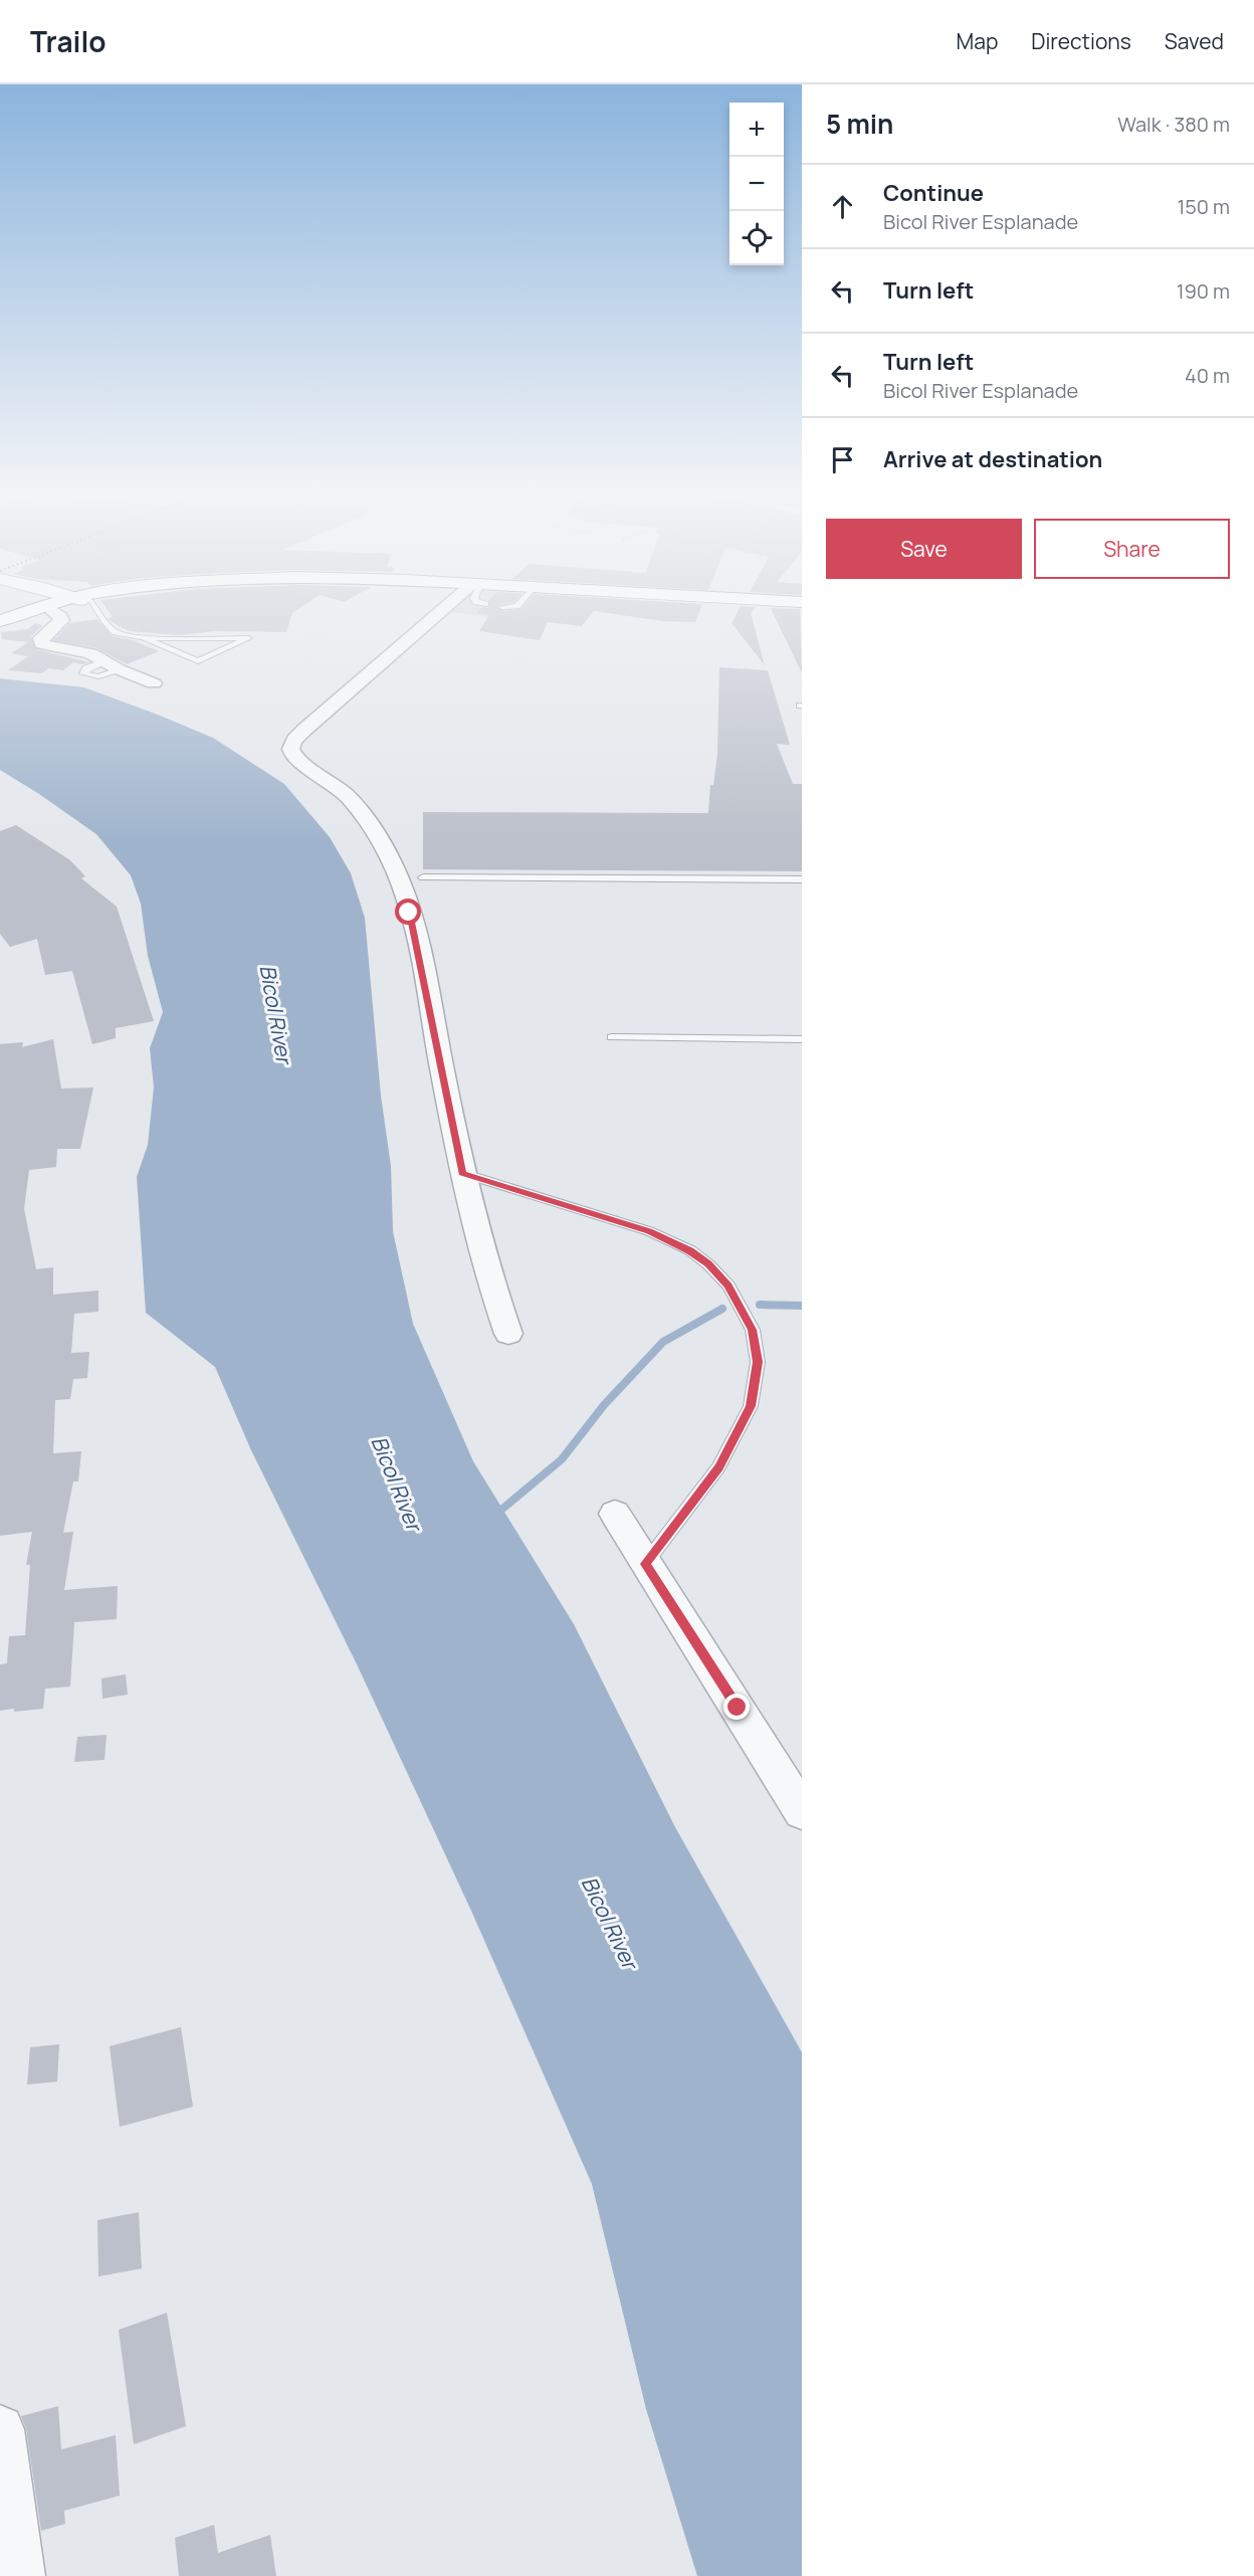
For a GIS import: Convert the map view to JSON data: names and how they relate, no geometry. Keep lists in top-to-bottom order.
{
  "water": ["Bicol River"],
  "page": {
    "header": "Trailo",
    "nav": ["Map", "Directions", "Saved"],
    "heading": ["5 min", "Walk · 380 m"],
    "map_buttons": ["+", "−"],
    "list": [
      ["Continue", "Bicol River Esplanade", "150 m"],
      ["Turn left", "190 m"],
      ["Turn left", "Bicol River Esplanade", "40 m"],
      "Arrive at destination"
    ],
    "buttons": ["Save", "Share"]
  }
}
